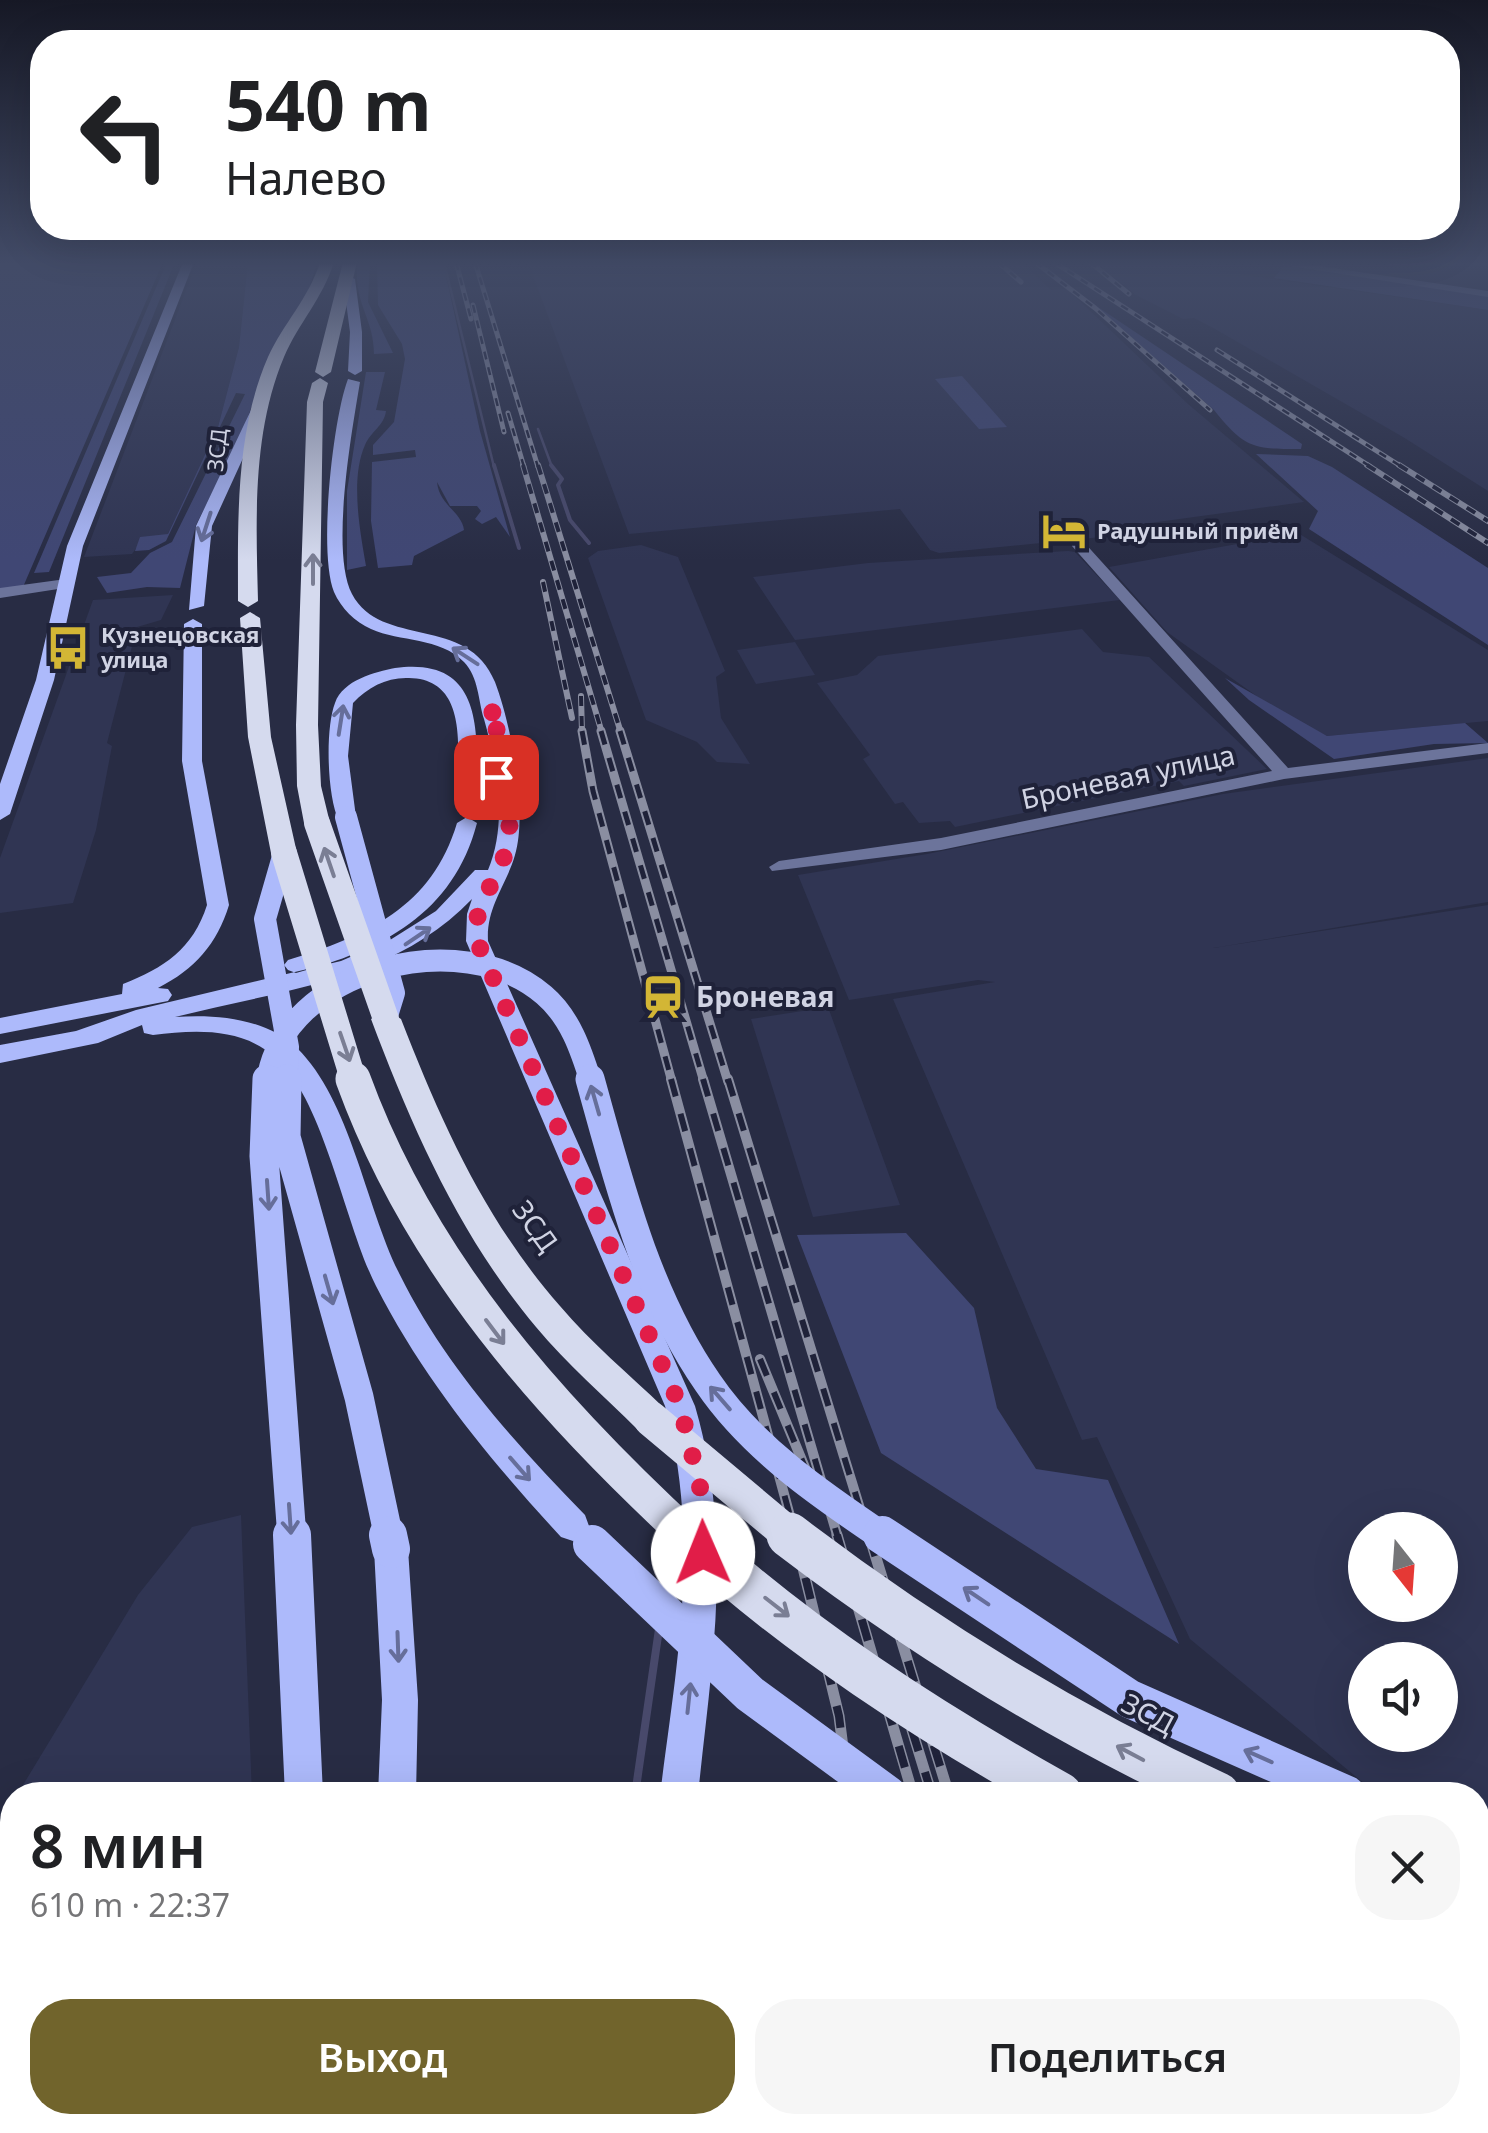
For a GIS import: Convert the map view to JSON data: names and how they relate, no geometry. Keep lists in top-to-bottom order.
{
  "streets": {
    "highway": ["ЗСД"],
    "street": ["Броневая улица"]
  },
  "places": {
    "hotel": ["Радушный приём"],
    "bus stop": ["Кузнецовская улица"],
    "station": ["Броневая"]
  },
  "north": "bottom",
  "page": {
    "turn": ["540 m", "Налево"],
    "heading": ["8 мин", "610 m · 22:37"],
    "buttons": ["Выход", "Поделиться"]
  }
}
